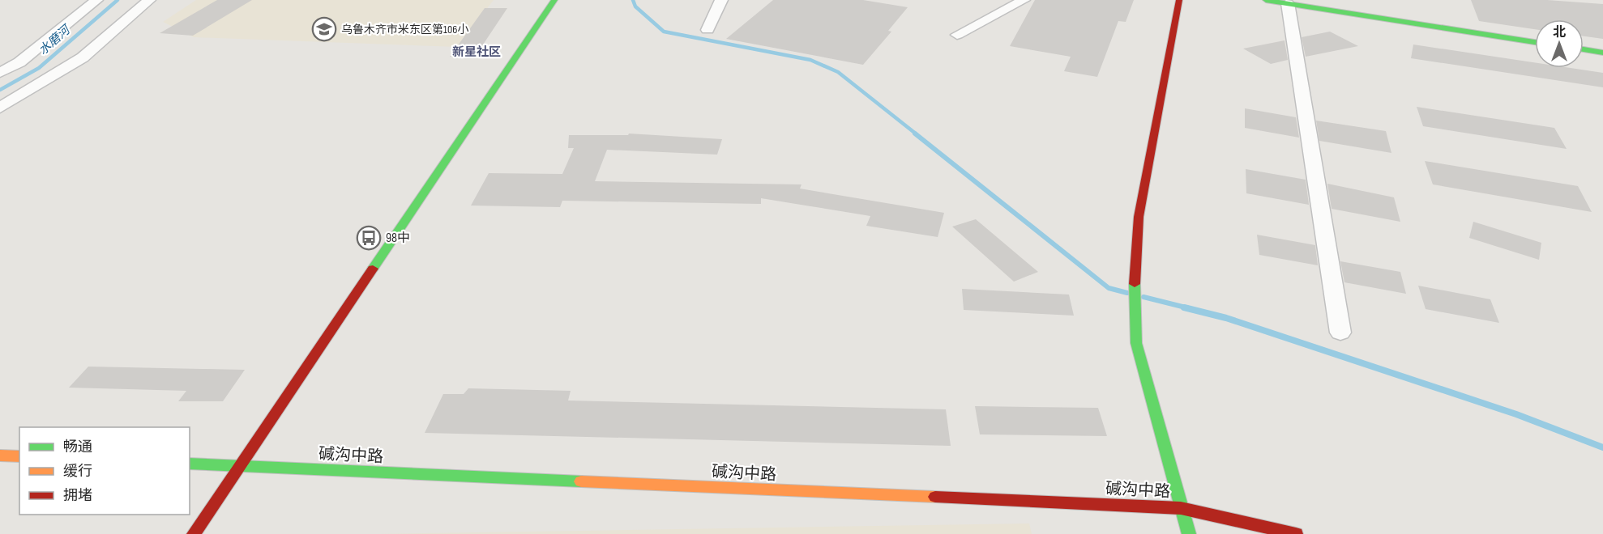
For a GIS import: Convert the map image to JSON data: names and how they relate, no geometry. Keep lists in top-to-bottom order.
{
  "streets": {
    "street": ["碱沟中路"]
  },
  "districts": ["新星社区"],
  "water": ["水磨河"],
  "places": {
    "school or university": ["乌鲁木齐市米东区第106小"],
    "bus stop": ["98中"]
  },
  "legend": ["畅通", "缓行", "拥堵"],
  "north": "top"
}
